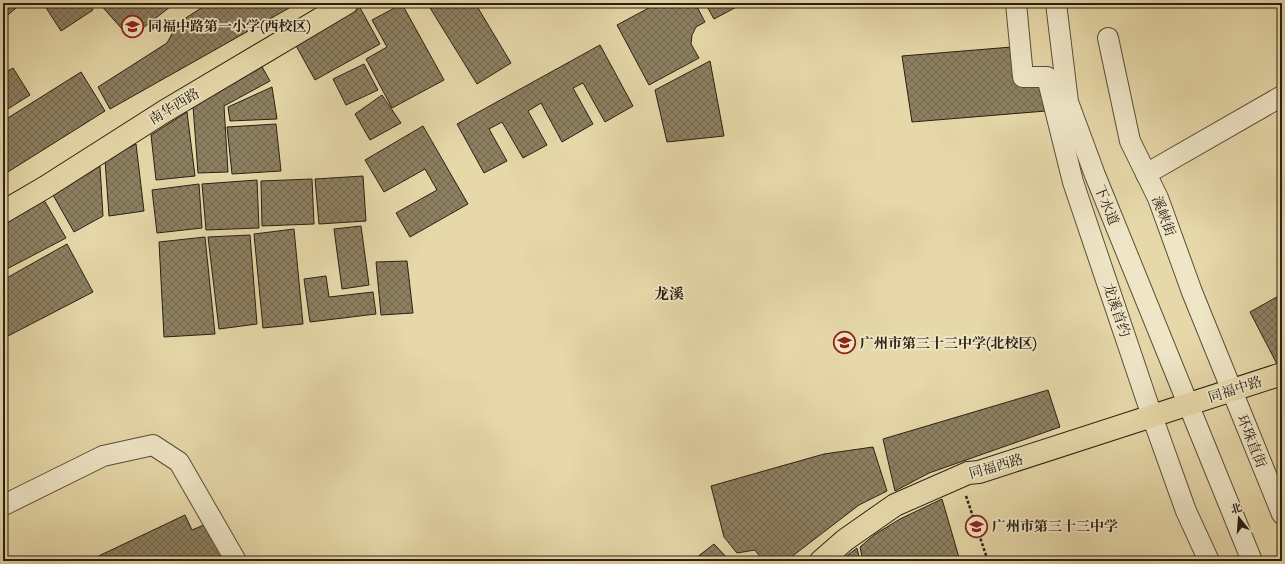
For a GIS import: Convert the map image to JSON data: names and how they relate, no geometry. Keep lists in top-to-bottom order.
{
  "streets": {
    "main road": ["南华西路", "同福中路", "同福西路"],
    "lane": [
      "下水道",
      "溪峡街",
      "龙溪首约",
      "环珠直街"
    ]
  },
  "crossings": [
    ["下水道", "同福中路"],
    ["下水道", "同福西路"],
    ["溪峡街", "同福中路"],
    ["溪峡街", "环珠直街"],
    ["龙溪首约", "同福西路"],
    ["同福中路", "环珠直街"],
    ["同福中路", "同福西路"]
  ],
  "districts": ["龙溪"],
  "places": {
    "school or university": ["同福中路第一小学(西校区)", "广州市第三十三中学(北校区)", "广州市第三十三中学"]
  },
  "north": "top"
}
